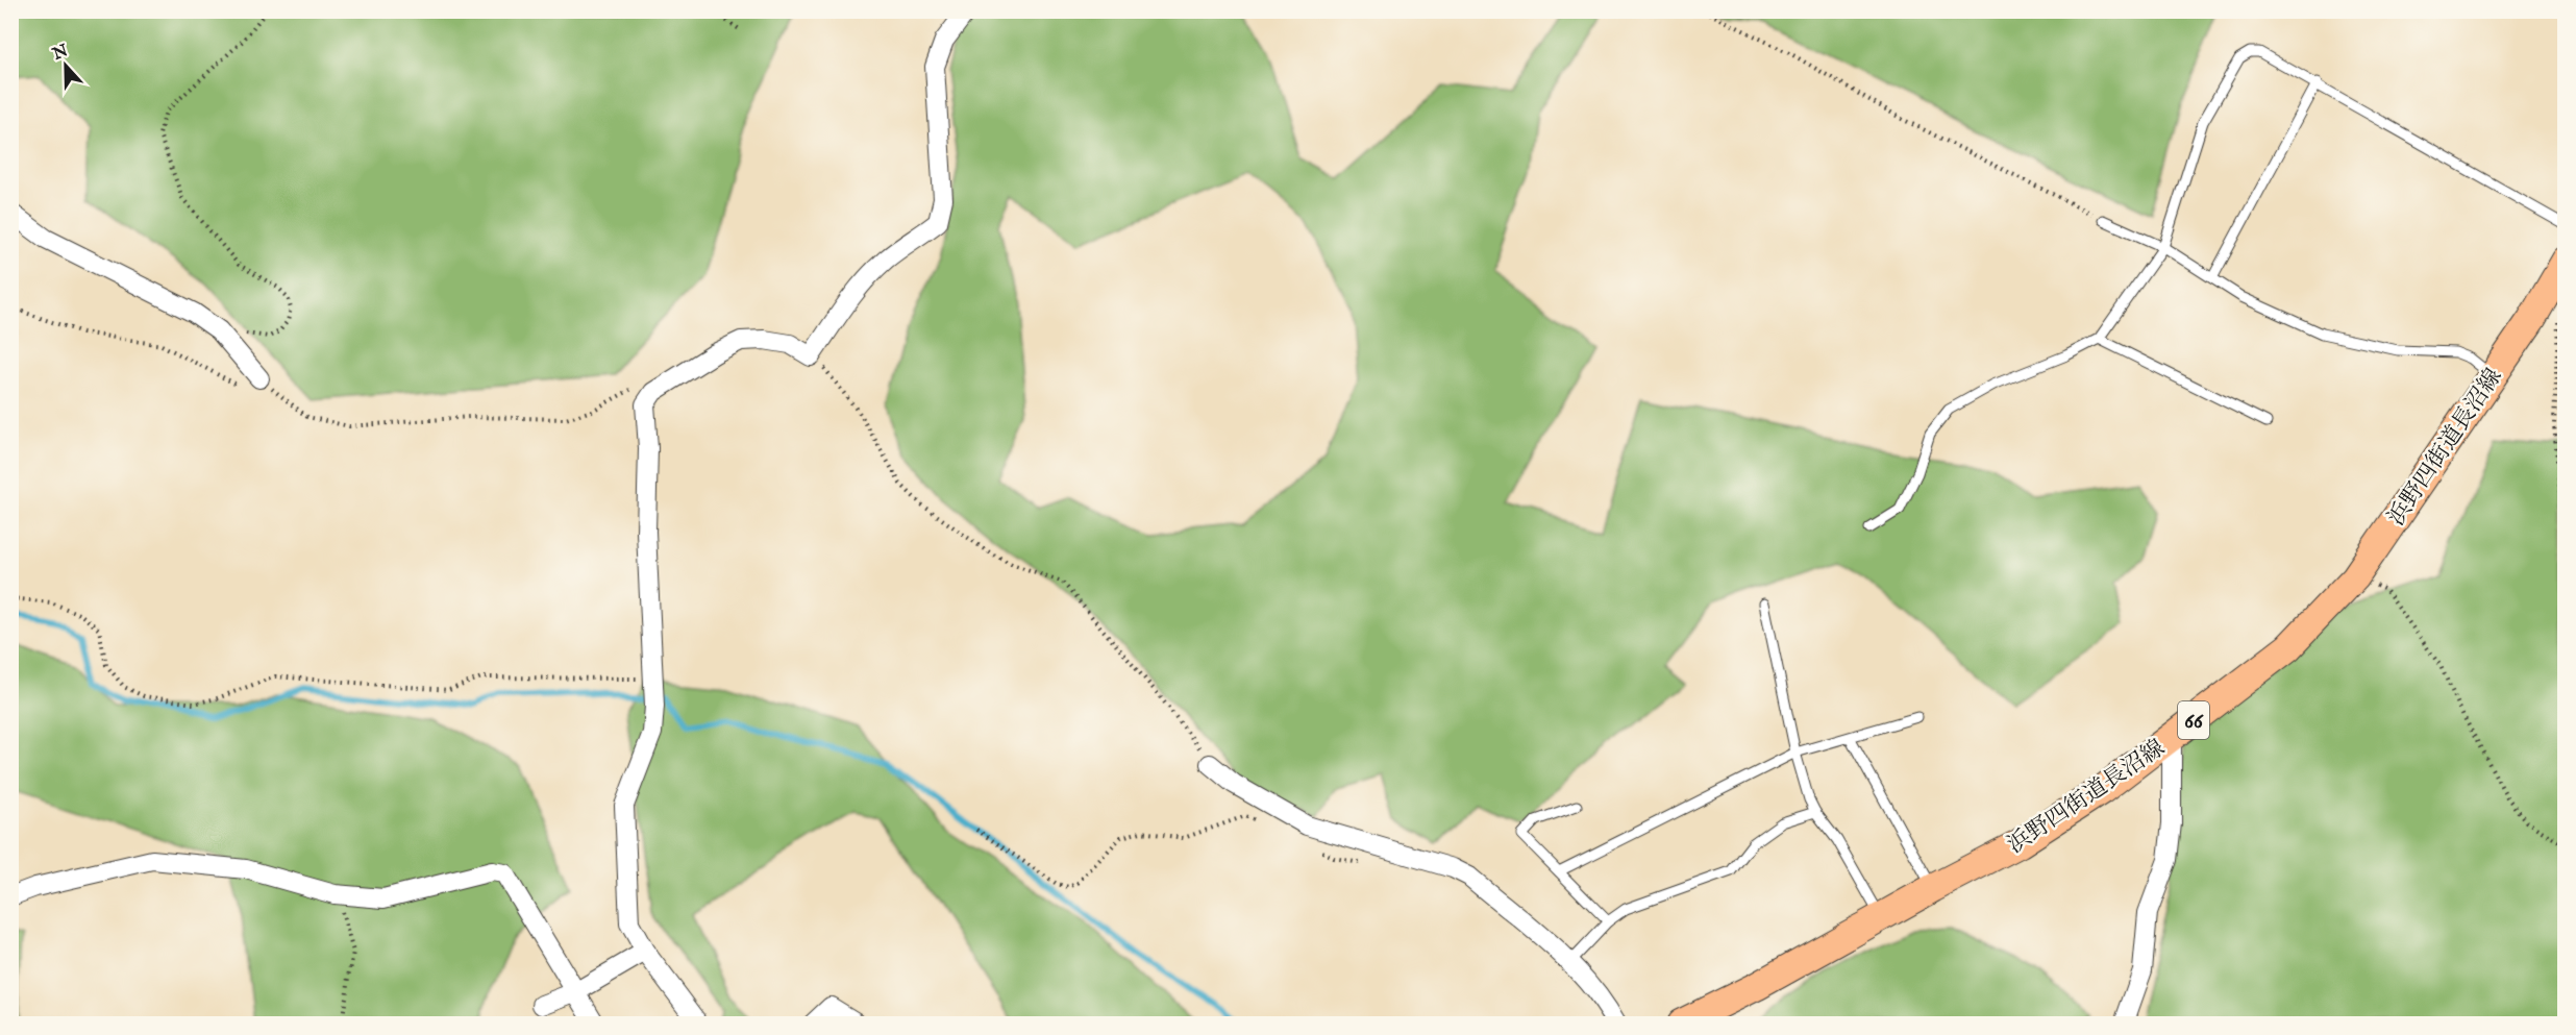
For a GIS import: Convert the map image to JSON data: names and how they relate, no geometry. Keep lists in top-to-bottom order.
{
  "streets": {
    "main road": ["浜野四街道長沼線", "66"]
  },
  "north": "top"
}
